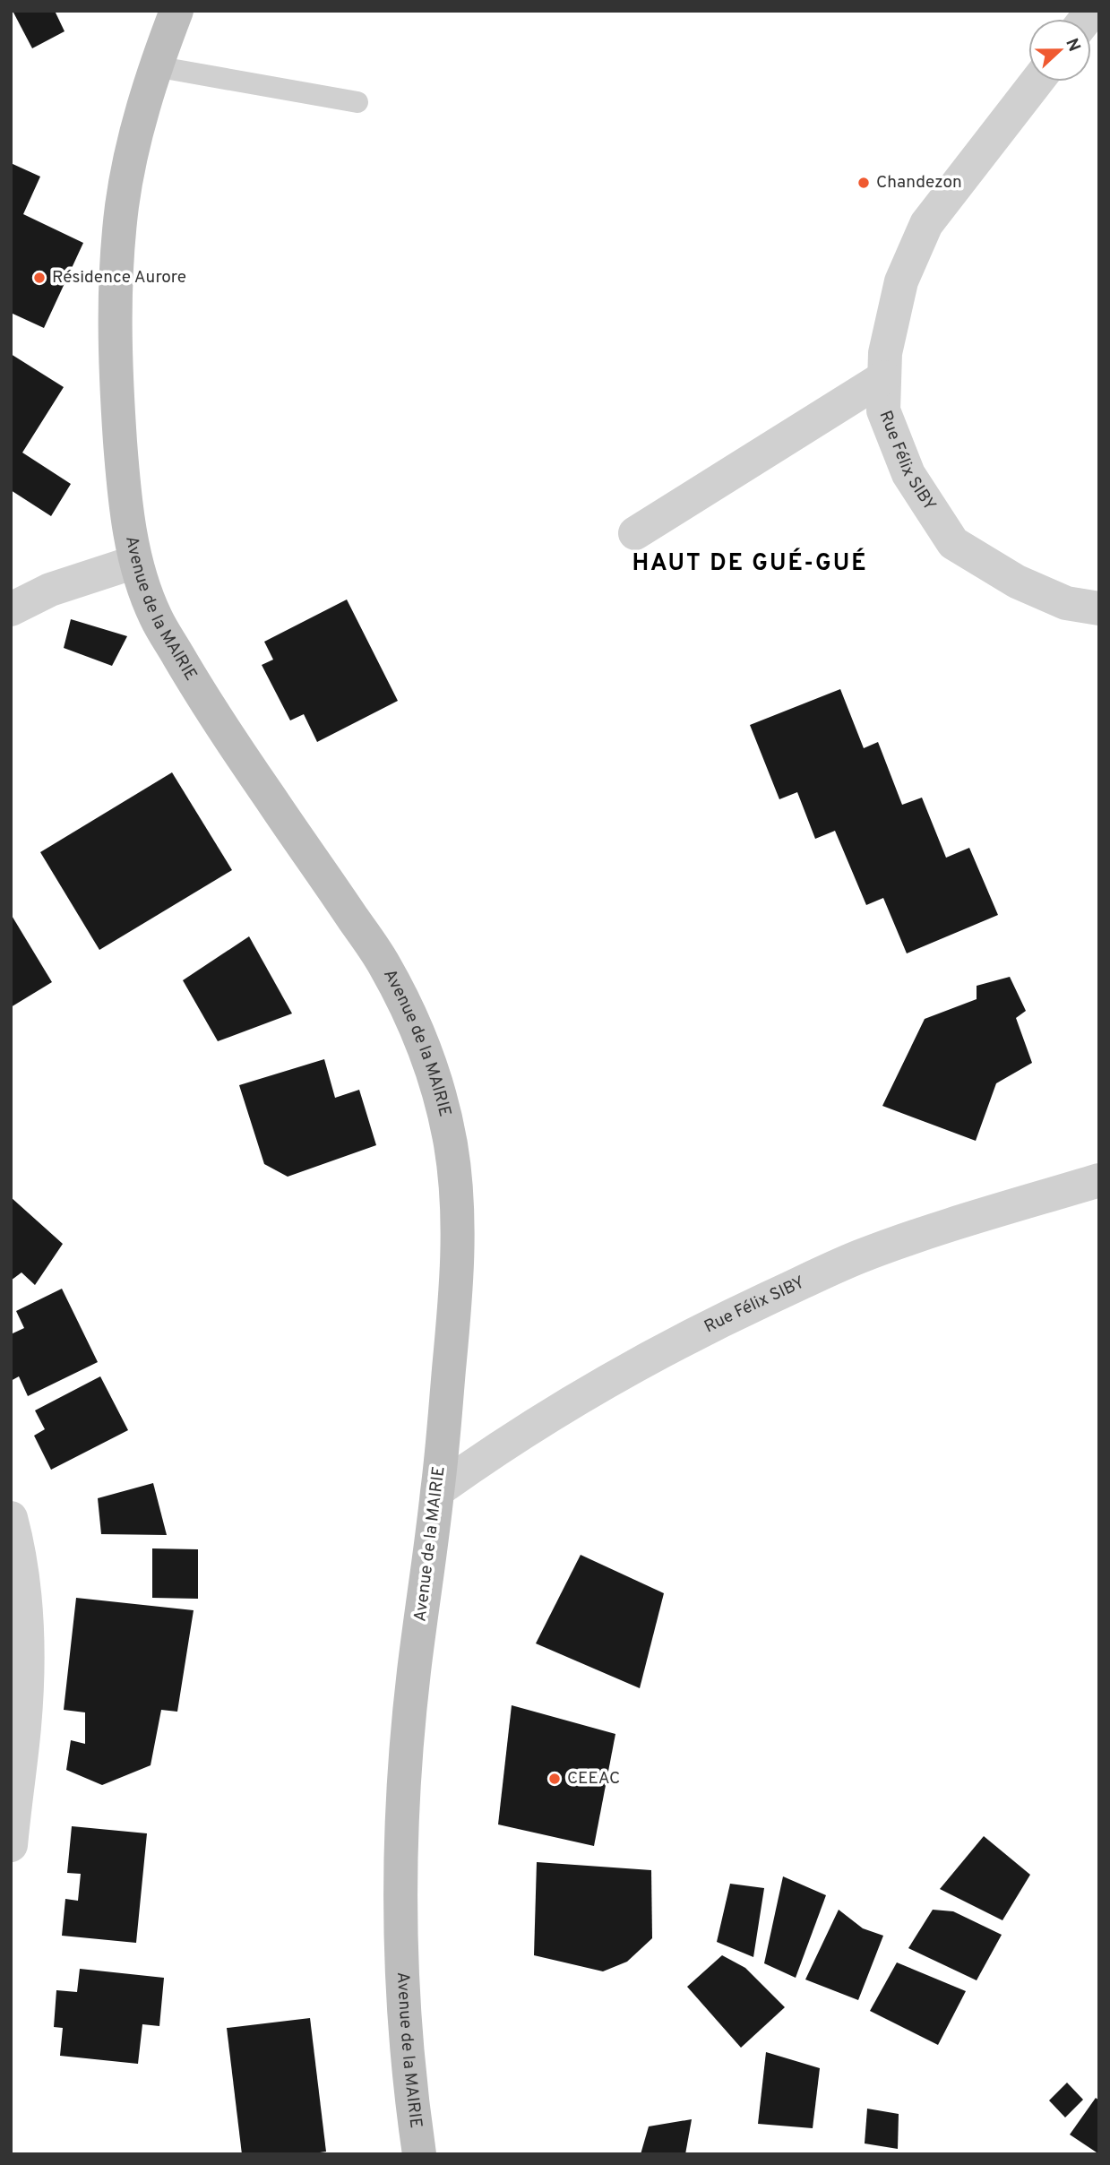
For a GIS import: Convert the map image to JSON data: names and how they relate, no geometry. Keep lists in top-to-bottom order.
{
  "streets": {
    "main road": ["Avenue de la MAIRIE"],
    "street": ["Rue Félix SIBY"]
  },
  "crossings": [
    ["Rue Félix SIBY", "Avenue de la MAIRIE"]
  ],
  "districts": ["HAUT DE GUÉ-GUÉ"],
  "places": ["Chandezon", "Résidence Aurore", "CEEAC"],
  "north": "right"
}
